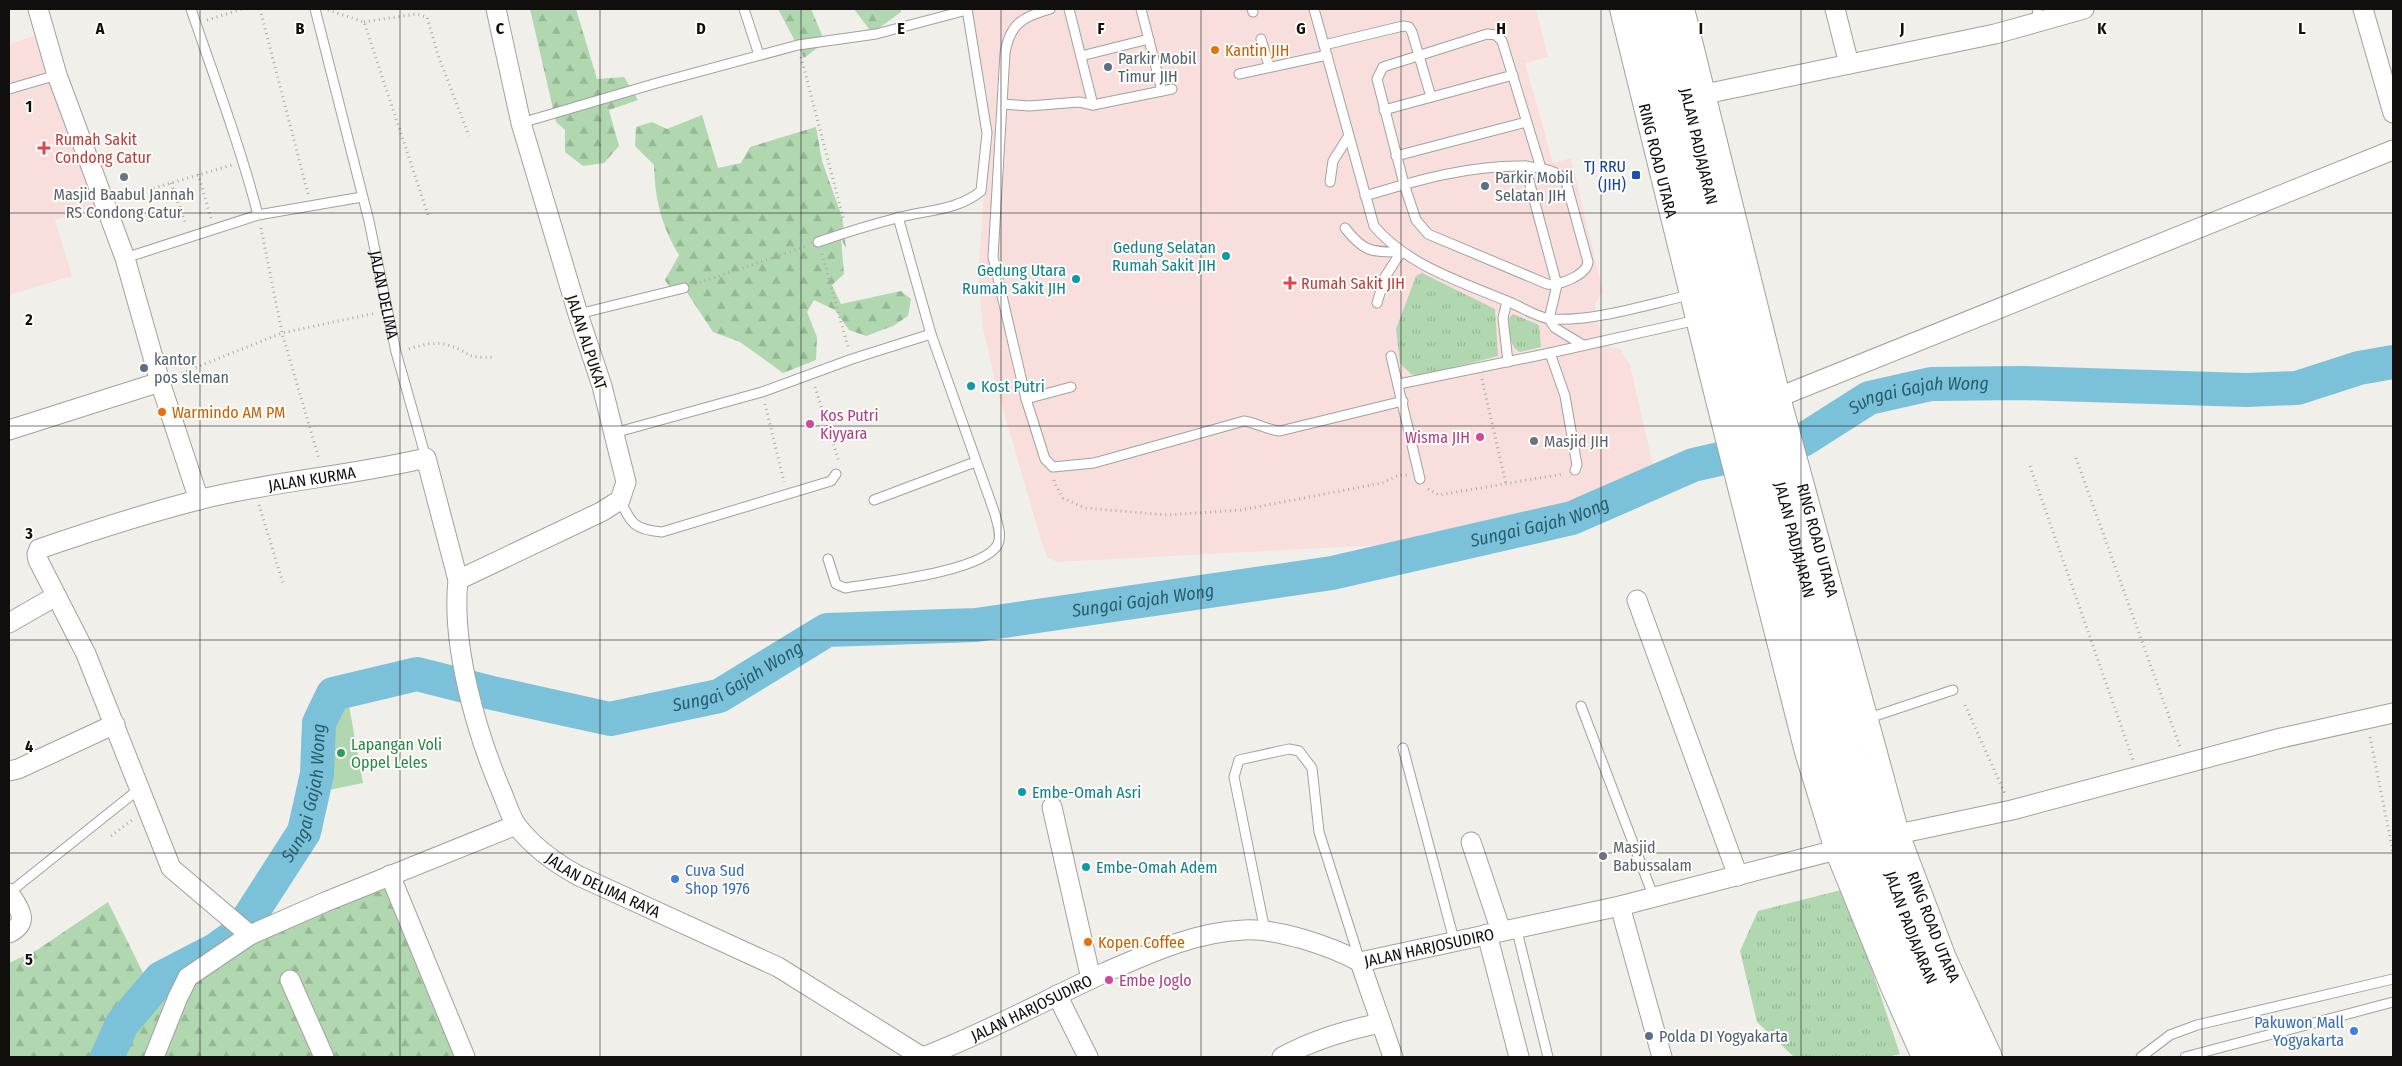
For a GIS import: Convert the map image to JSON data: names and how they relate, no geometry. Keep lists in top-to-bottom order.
{
  "streets": {
    "highway": ["JALAN PADJAJARAN"],
    "street": [
      "RING ROAD UTARA",
      "JALAN DELIMA",
      "JALAN ALPUKAT",
      "JALAN KURMA",
      "JALAN DELIMA RAYA",
      "JALAN HARJOSUDIRO"
    ]
  },
  "crossings": [
    ["JALAN PADJAJARAN", "RING ROAD UTARA"],
    ["RING ROAD UTARA", "JALAN HARJOSUDIRO"],
    ["JALAN DELIMA", "JALAN KURMA"],
    ["JALAN DELIMA", "JALAN DELIMA RAYA"],
    ["JALAN DELIMA RAYA", "JALAN HARJOSUDIRO"]
  ],
  "water": ["Sungai Gajah Wong"],
  "places": {
    "other": [
      "Kantin JIH",
      "Parkir Mobil Timur JIH",
      "Masjid Baabul Jannah RS Condong Catur",
      "Parkir Mobil Selatan JIH",
      "Gedung Selatan Rumah Sakit JIH",
      "Gedung Utara Rumah Sakit JIH",
      "kantor pos sleman",
      "Kost Putri",
      "Warmindo AM PM",
      "Kos Putri Kiyyara",
      "Wisma JIH",
      "Masjid JIH",
      "Lapangan Voli Oppel Leles",
      "Embe-Omah Asri",
      "Masjid Babussalam",
      "Embe-Omah Adem",
      "Cuva Sud Shop 1976",
      "Kopen Coffee",
      "Embe Joglo",
      "Pakuwon Mall Yogyakarta",
      "Polda DI Yogyakarta"
    ],
    "health": ["Rumah Sakit Condong Catur", "Rumah Sakit JIH"],
    "transit": ["TJ RRU (JIH)"]
  },
  "grid": {
    "columns": [
      "A",
      "B",
      "C",
      "D",
      "E",
      "F",
      "G",
      "H",
      "I",
      "J",
      "K",
      "L"
    ],
    "rows": [
      "1",
      "2",
      "3",
      "4",
      "5"
    ]
  }
}
